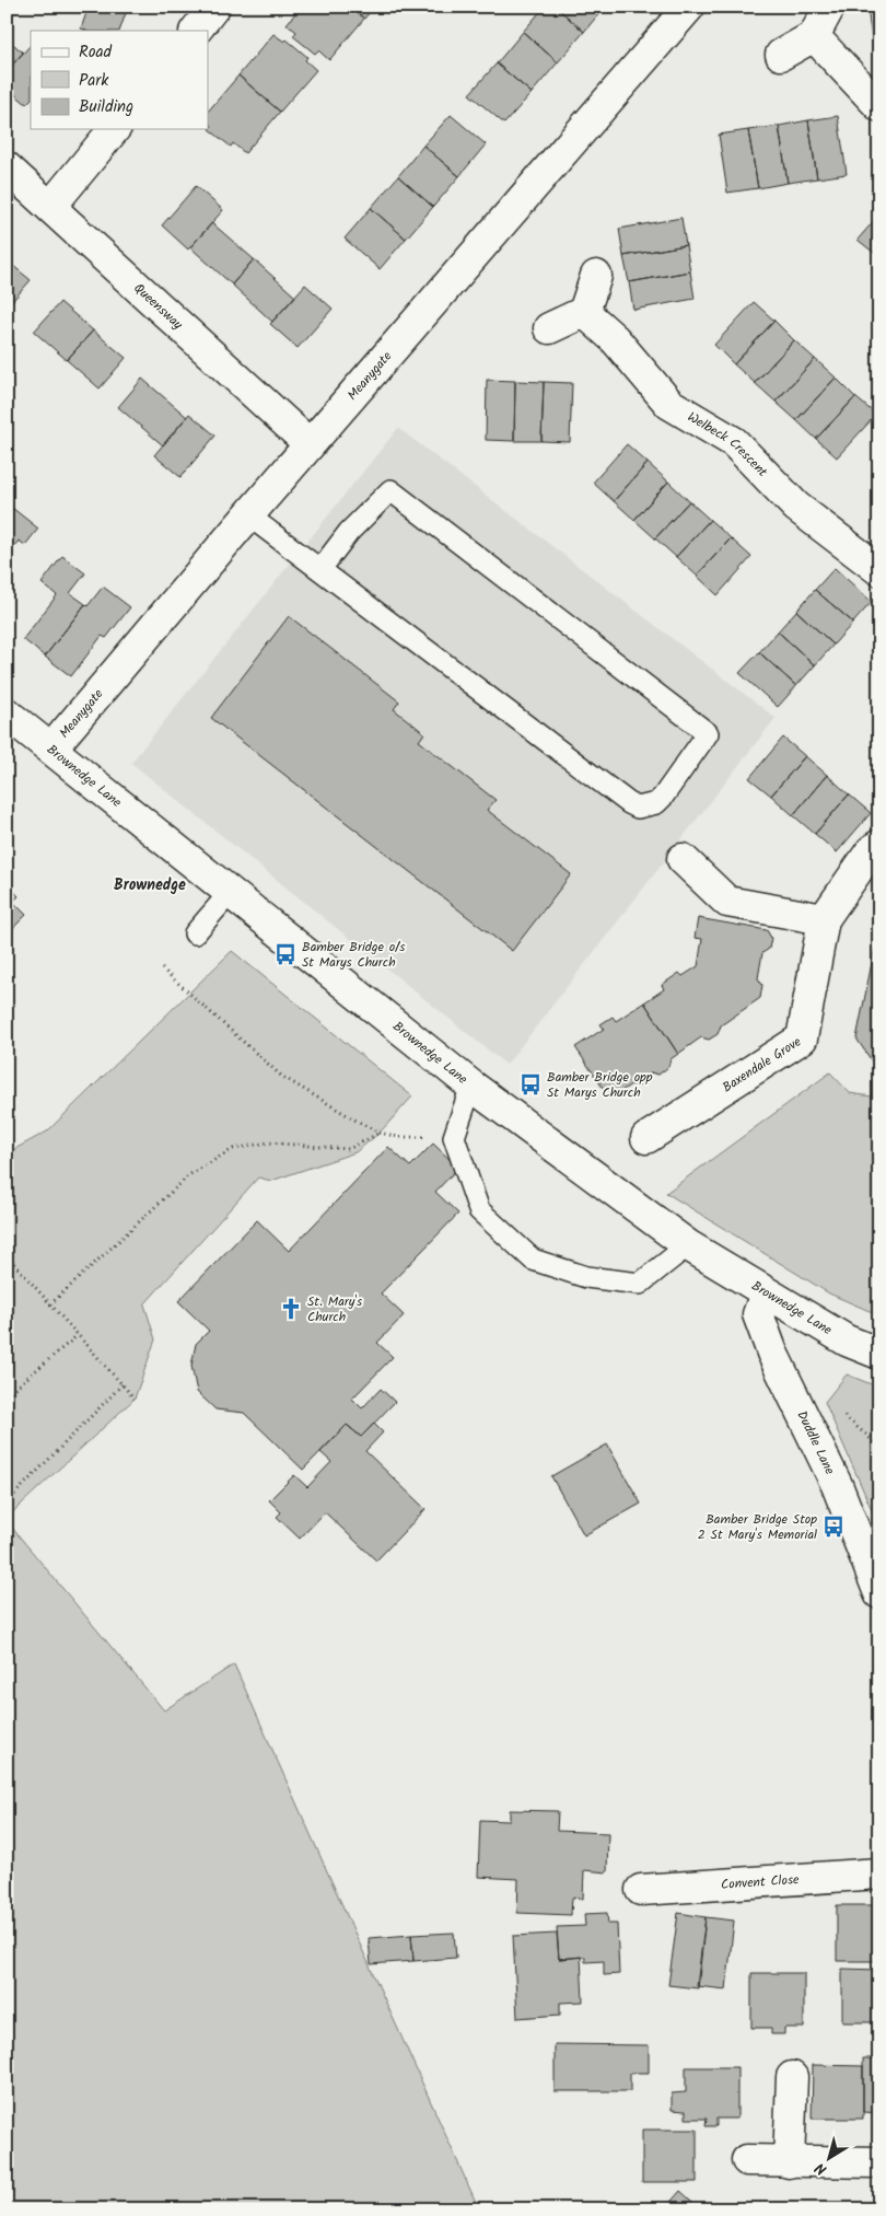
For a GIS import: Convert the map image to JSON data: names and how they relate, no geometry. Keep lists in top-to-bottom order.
{
  "streets": {
    "street": [
      "Queensway",
      "Meanygate",
      "Welbeck Crescent",
      "Brownedge Lane",
      "Baxendale Grove",
      "Duddle Lane",
      "Convent Close"
    ]
  },
  "crossings": [
    ["Queensway", "Meanygate"],
    ["Meanygate", "Brownedge Lane"],
    ["Brownedge Lane", "Duddle Lane"]
  ],
  "districts": ["Brownedge"],
  "places": {
    "bus stop": ["Bamber Bridge o/s St Marys Church", "Bamber Bridge opp St Marys Church", "Bamber Bridge Stop 2 St Mary's Memorial"],
    "church": ["St. Mary's Church"]
  },
  "legend": ["Road", "Park", "Building"],
  "north": "bottom left"
}
